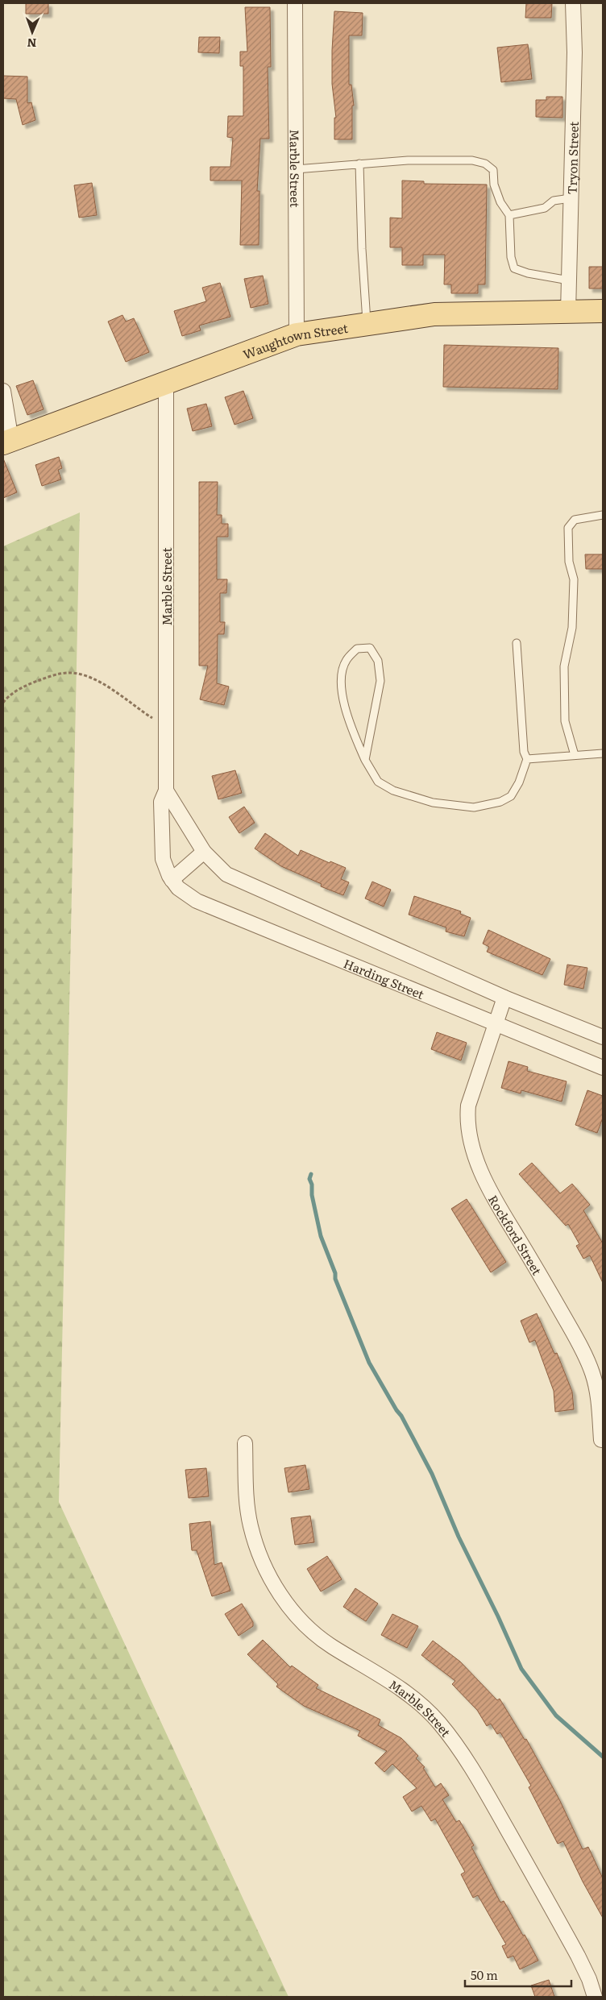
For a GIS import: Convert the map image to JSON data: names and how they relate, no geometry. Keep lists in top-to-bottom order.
{
  "streets": {
    "main road": ["Waughtown Street"],
    "street": [
      "Tryon Street",
      "Marble Street",
      "Harding Street",
      "Rockford Street"
    ]
  },
  "crossings": [
    ["Tryon Street", "Waughtown Street"],
    ["Marble Street", "Waughtown Street"],
    ["Marble Street", "Harding Street"],
    ["Harding Street", "Rockford Street"]
  ],
  "scale_bar": "50 m",
  "north": "bottom"
}
